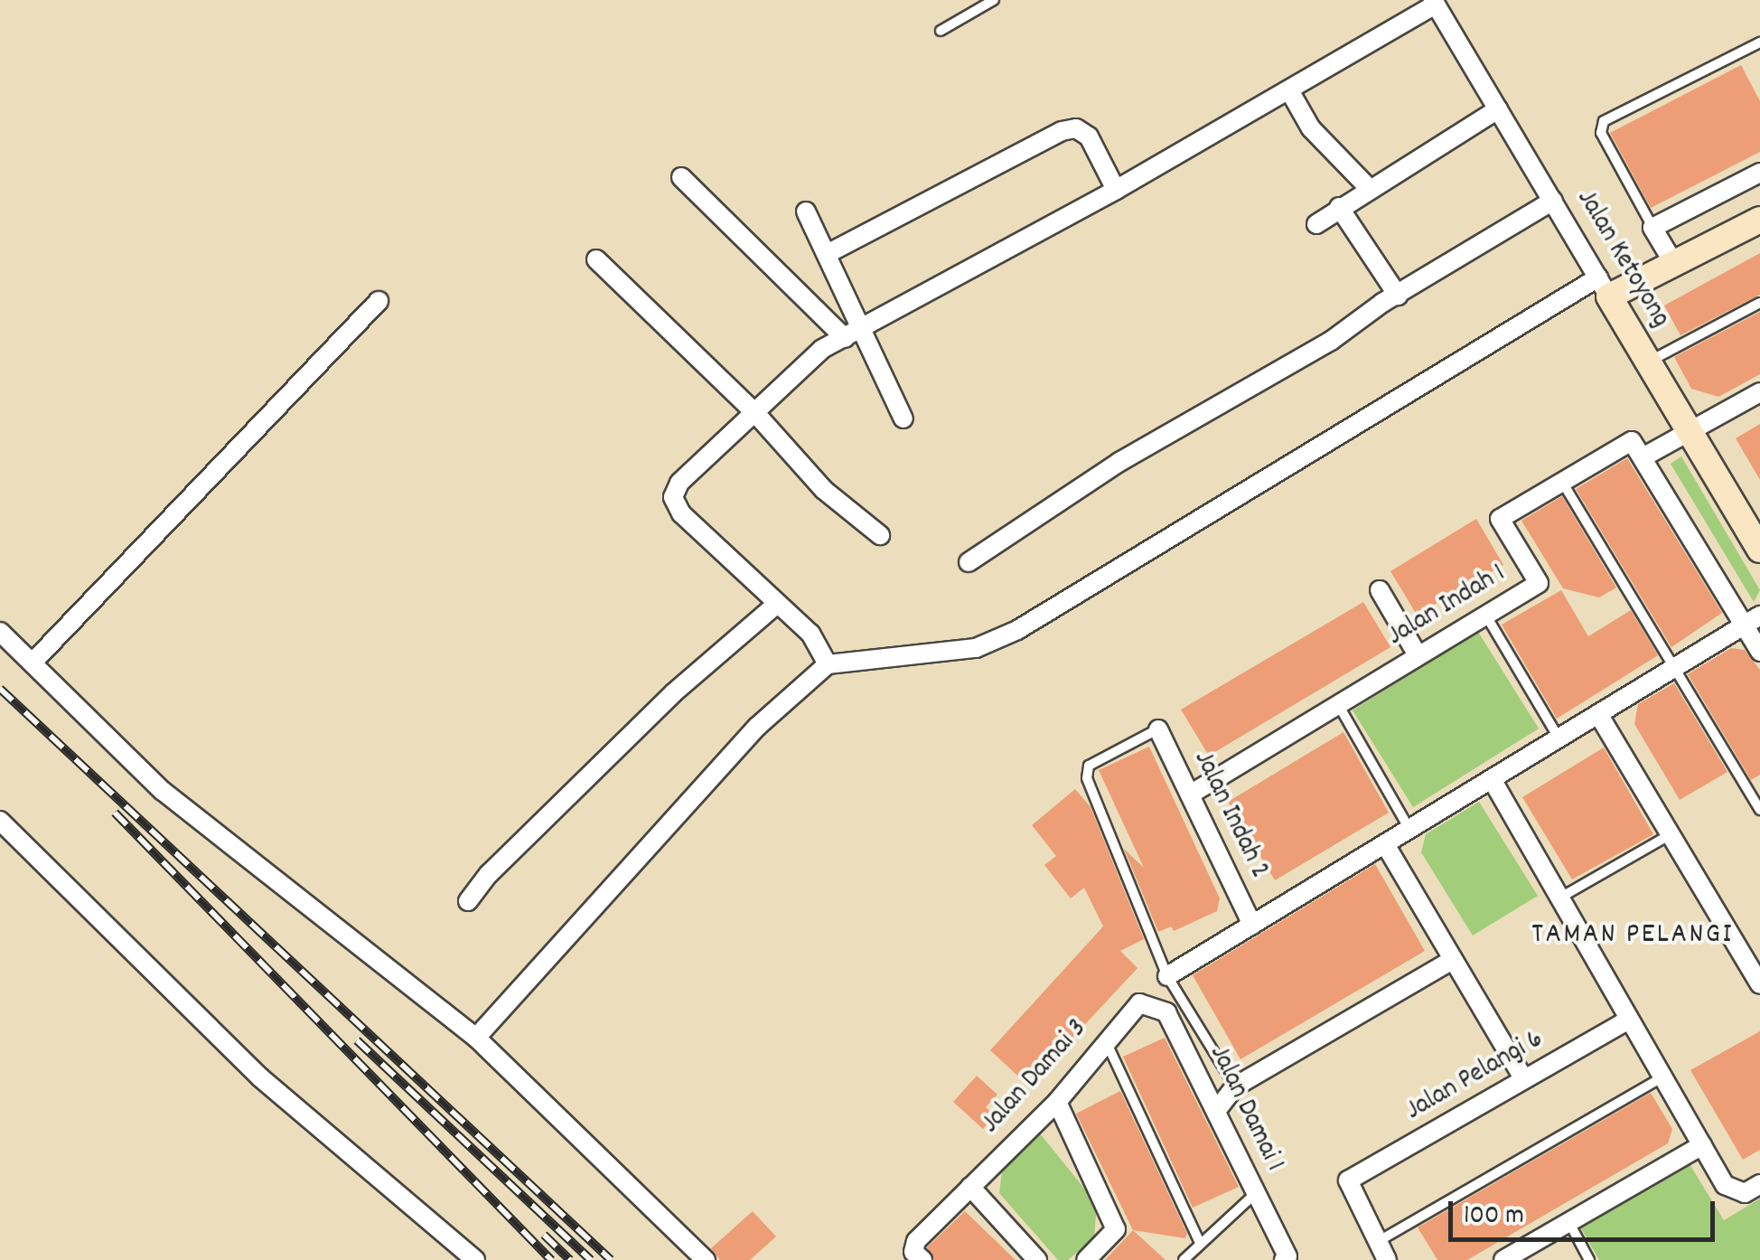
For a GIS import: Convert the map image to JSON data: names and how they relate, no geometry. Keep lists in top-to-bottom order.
{
  "streets": {
    "street": [
      "Jalan Ketoyong",
      "Jalan Indah 1",
      "Jalan Indah 2",
      "Jalan Pelangi 6",
      "Jalan Damai 3",
      "Jalan Damai 1"
    ]
  },
  "crossings": [
    ["Jalan Indah 1", "Jalan Indah 2"],
    ["Jalan Damai 3", "Jalan Damai 1"]
  ],
  "districts": ["TAMAN PELANGI"],
  "scale_bar": "100 m"
}
